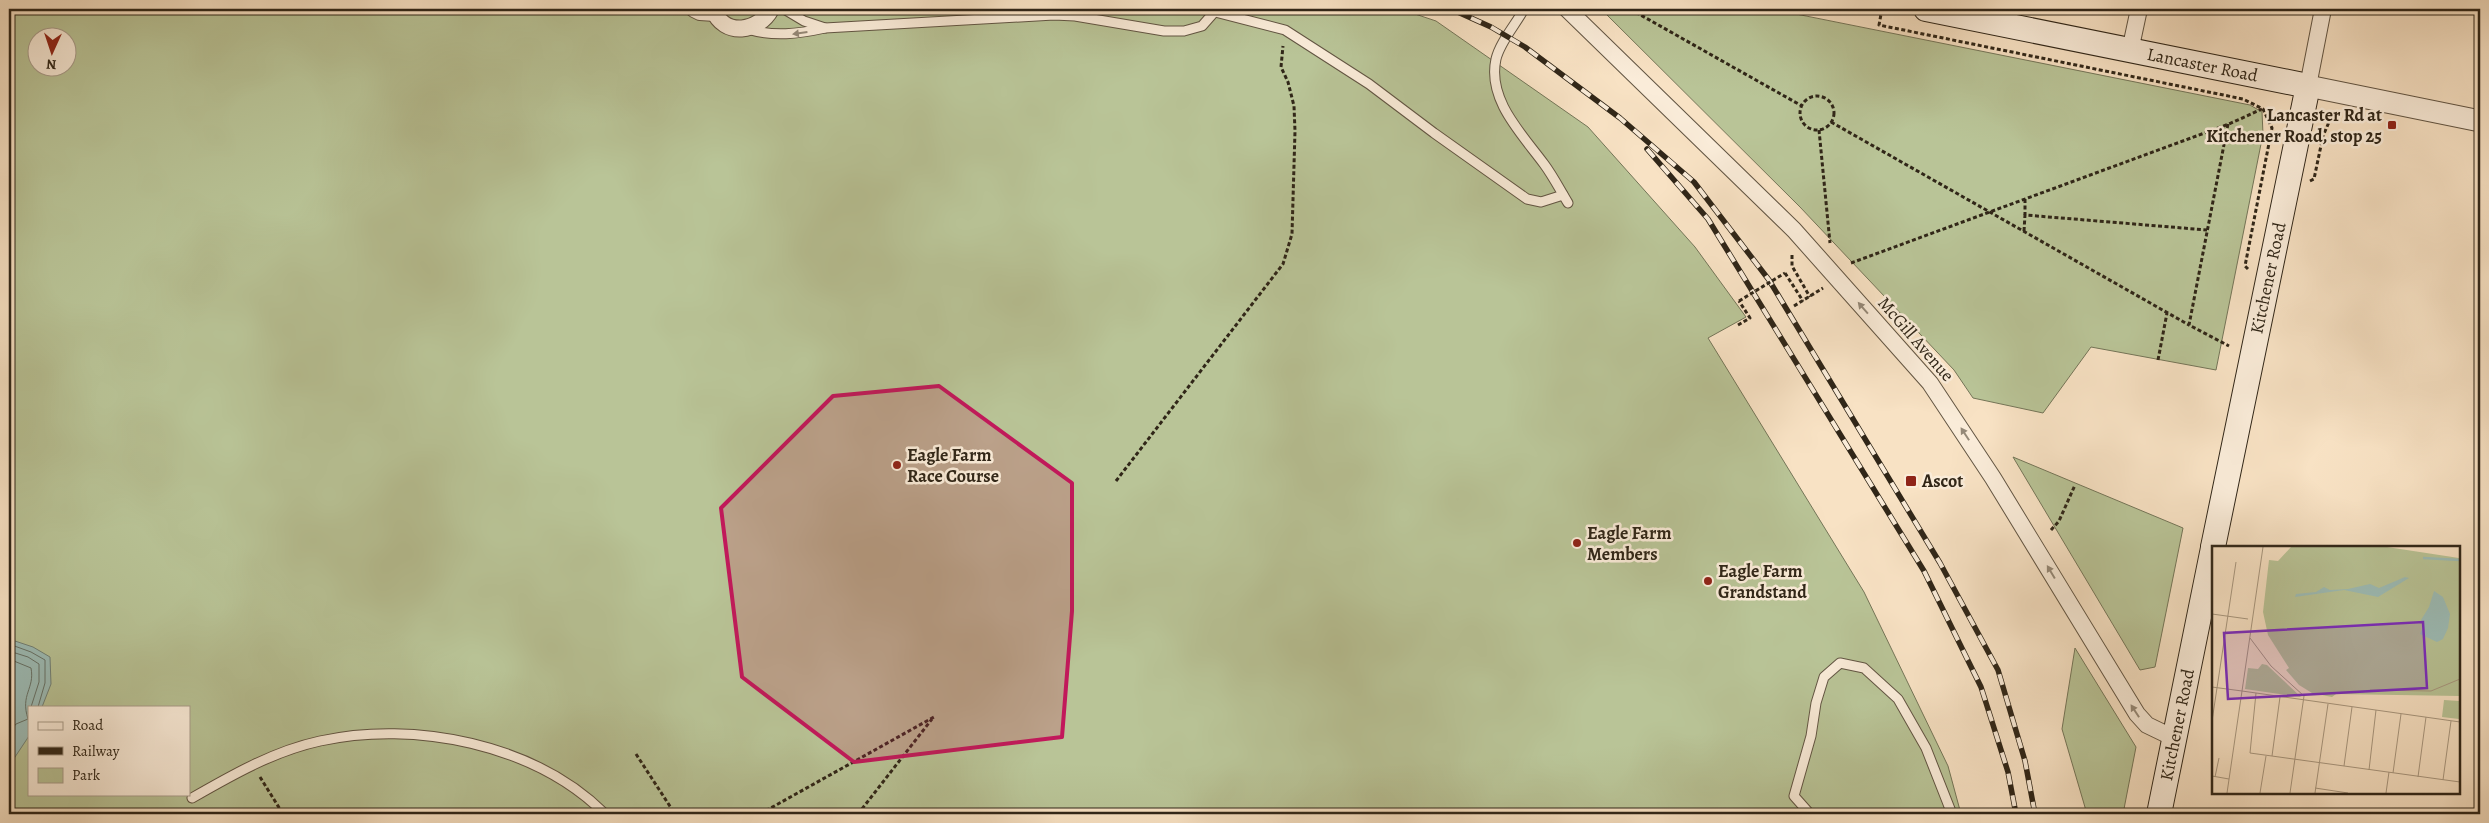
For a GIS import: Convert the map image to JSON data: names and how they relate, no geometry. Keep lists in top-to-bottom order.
{
  "streets": {
    "main road": ["Lancaster Road", "Kitchener Road"],
    "street": ["McGill Avenue"]
  },
  "crossings": [
    ["Lancaster Road", "Kitchener Road"],
    ["Kitchener Road", "McGill Avenue"]
  ],
  "one_way": ["McGill Avenue"],
  "places": {
    "transit": ["Lancaster Rd at Kitchener Road, stop 25", "Ascot"],
    "other": ["Eagle Farm Race Course", "Eagle Farm Members", "Eagle Farm Grandstand"]
  },
  "legend": ["Road", "Railway", "Park"],
  "north": "bottom"
}
